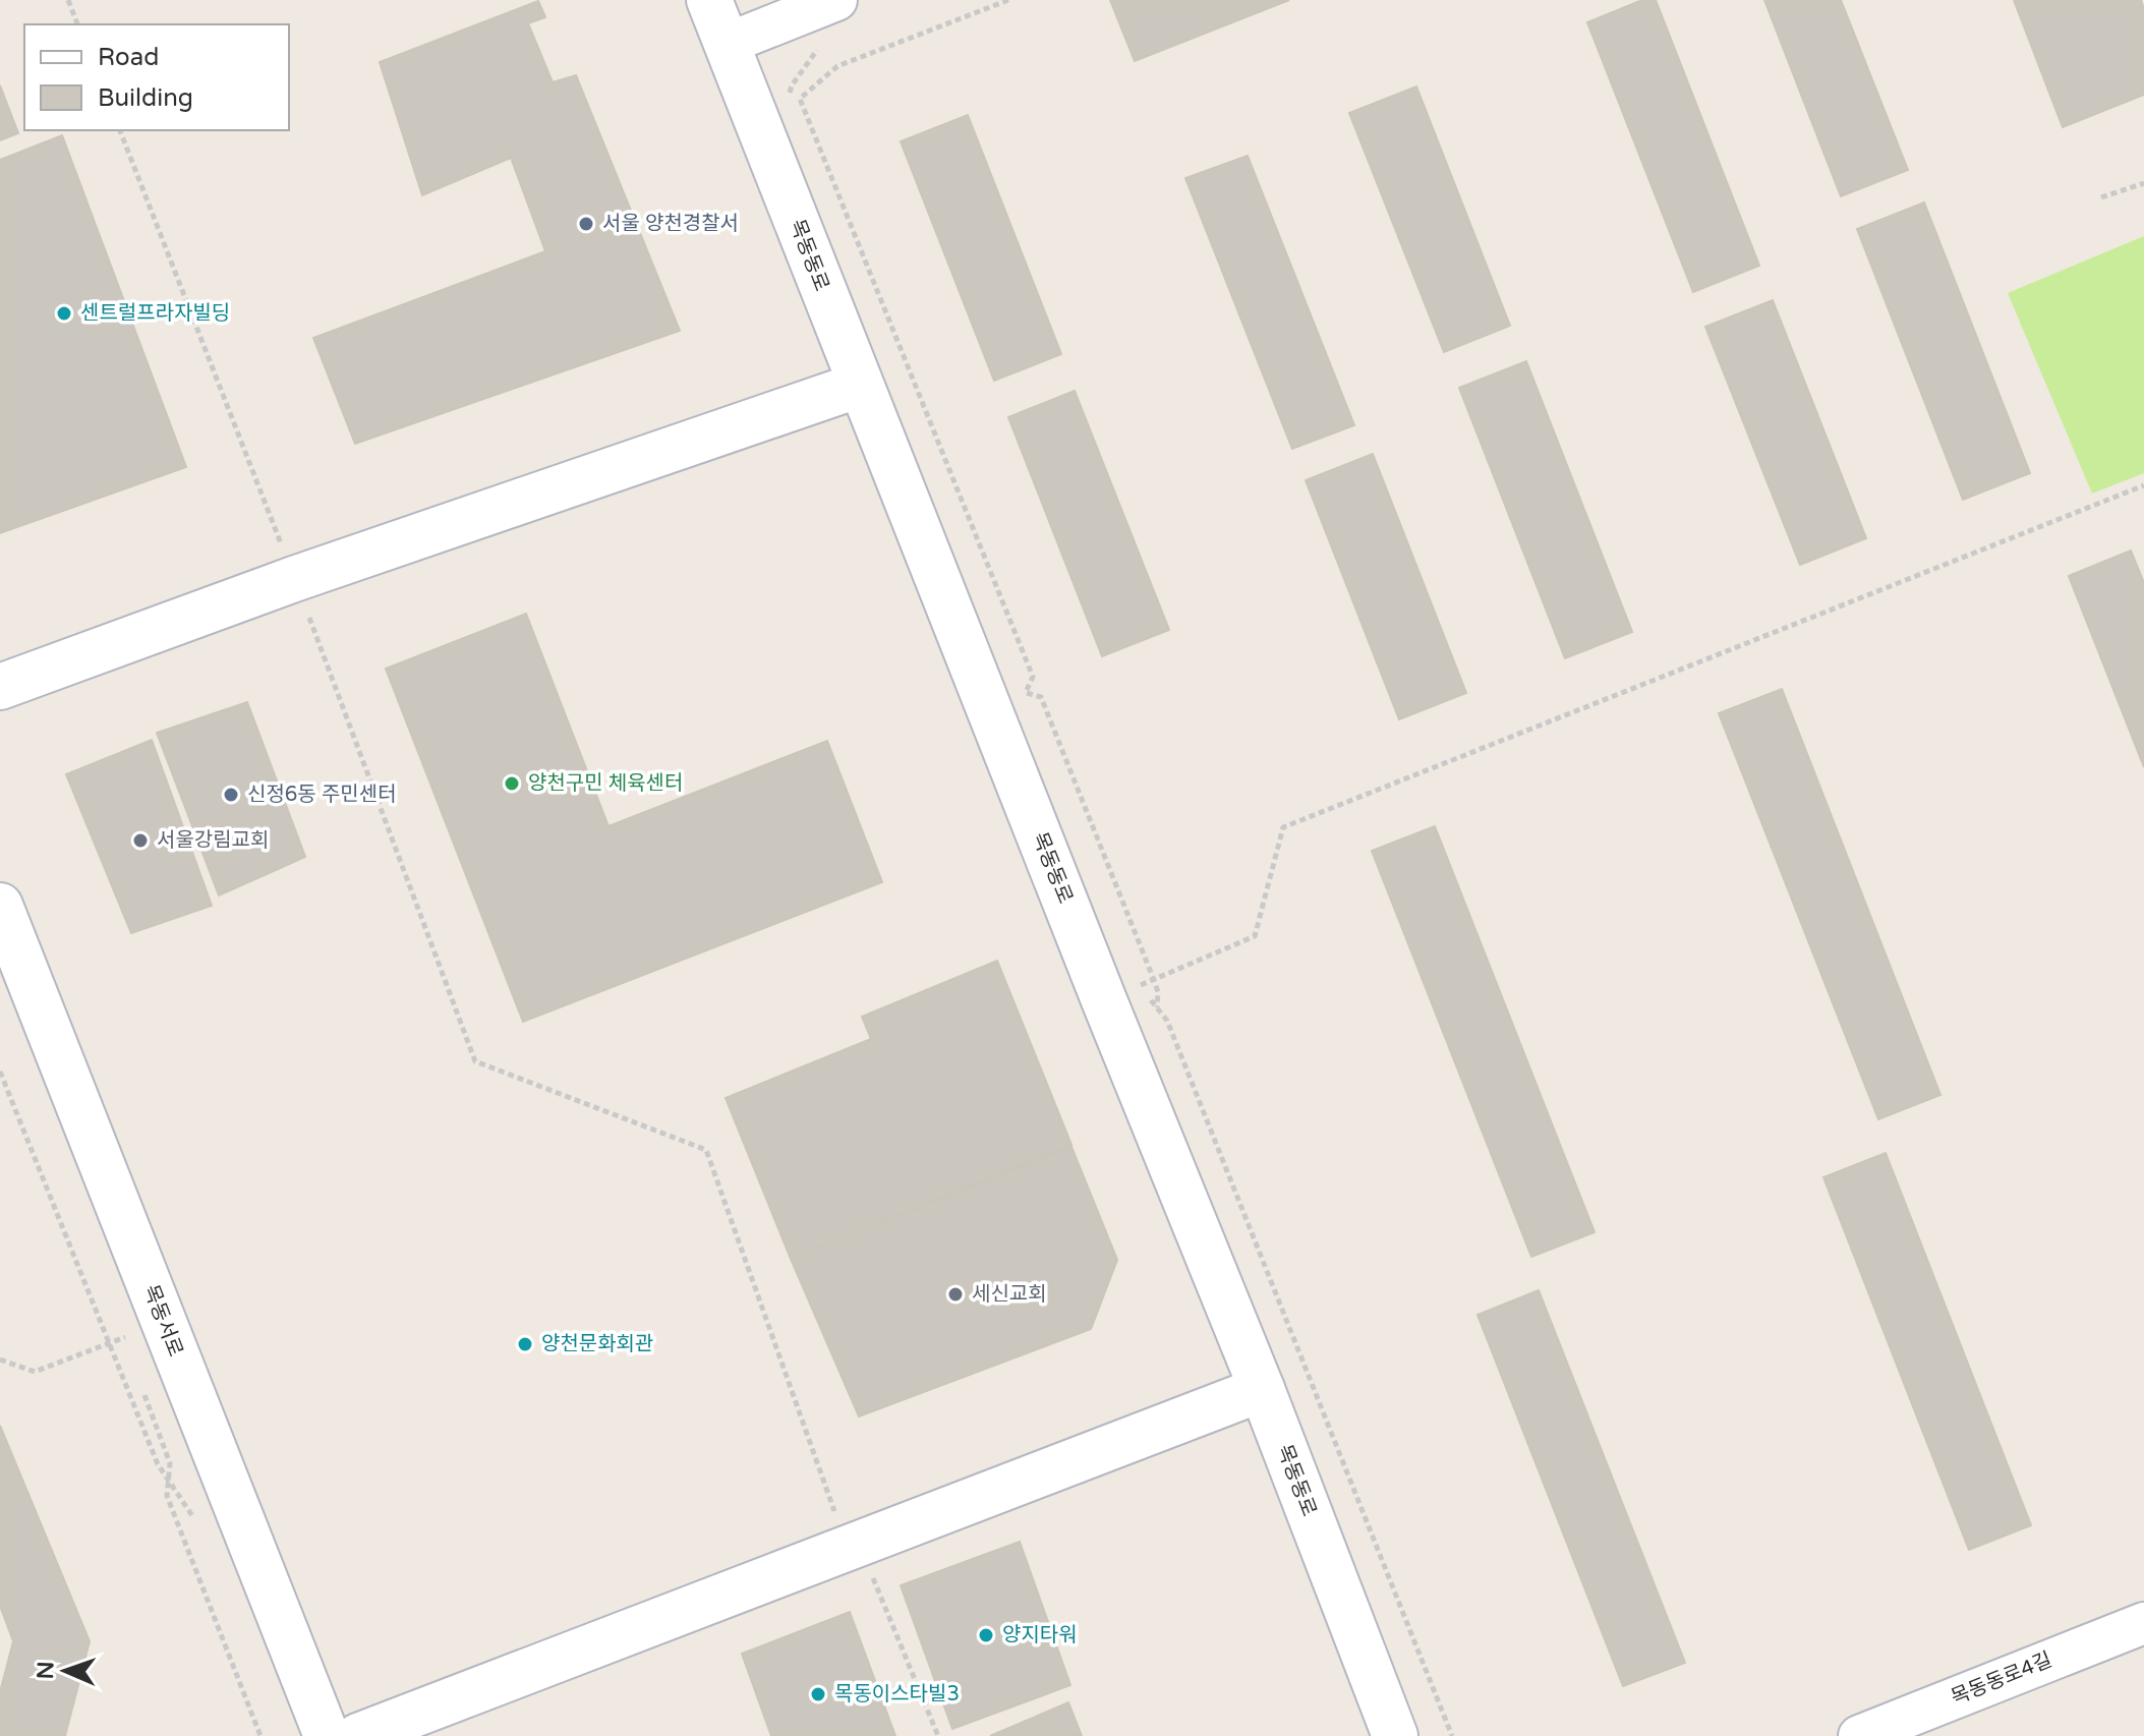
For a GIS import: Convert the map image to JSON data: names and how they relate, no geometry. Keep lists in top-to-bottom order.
{
  "streets": {
    "main road": ["목동동로", "목동서로"],
    "street": ["목동동로4길"]
  },
  "places": [
    "서울 양천경찰서",
    "센트럴프라자빌딩",
    "양천구민 체육센터",
    "신정6동 주민센터",
    "서울강림교회",
    "세신교회",
    "양천문화회관",
    "양지타워",
    "목동이스타빌3"
  ],
  "legend": ["Road", "Building"],
  "north": "left"
}
